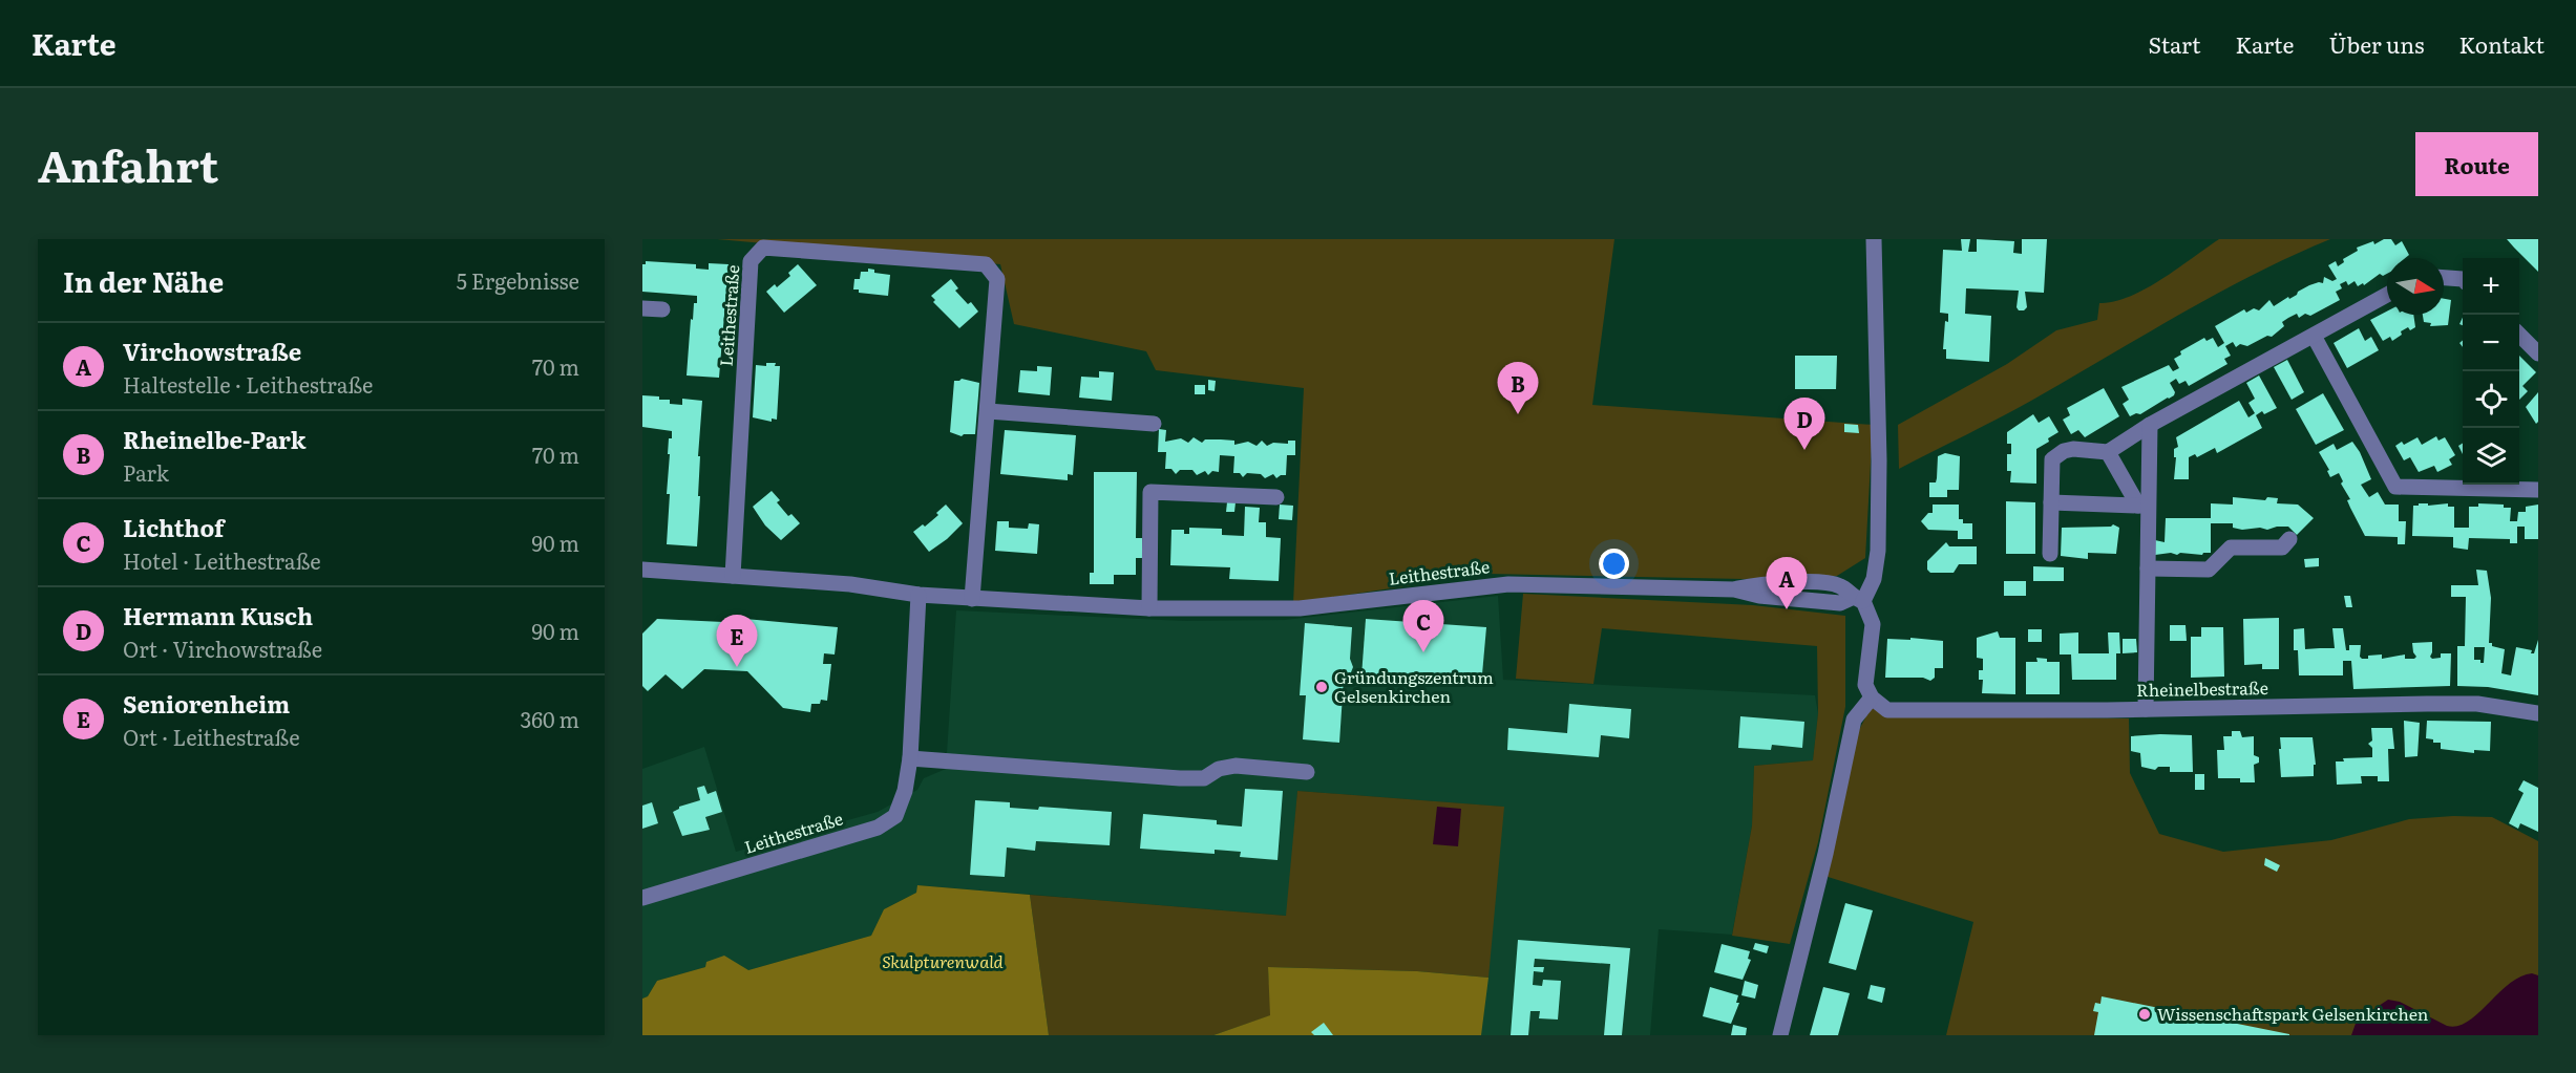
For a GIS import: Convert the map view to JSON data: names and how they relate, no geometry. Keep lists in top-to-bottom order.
{
  "streets": {
    "street": ["Leithestraße", "Rheinelbestraße"]
  },
  "parks": ["Skulpturenwald"],
  "places": ["Gründungszentrum Gelsenkirchen", "Wissenschaftspark Gelsenkirchen"],
  "north": "right",
  "page": {
    "header": "Karte",
    "nav": [
      "Start",
      "Karte",
      "Über uns",
      "Kontakt"
    ],
    "title": "Anfahrt",
    "buttons": "Route",
    "heading": ["In der Nähe", "5 Ergebnisse"],
    "map_buttons": ["+", "−"],
    "list": [
      {
        "mark": "A",
        "name": "Virchowstraße",
        "note": "Haltestelle · Leithestraße",
        "value": "70 m"
      },
      {
        "mark": "B",
        "name": "Rheinelbe-Park",
        "note": "Park",
        "value": "70 m"
      },
      {
        "mark": "C",
        "name": "Lichthof",
        "note": "Hotel · Leithestraße",
        "value": "90 m"
      },
      {
        "mark": "D",
        "name": "Hermann Kusch",
        "note": "Ort · Virchowstraße",
        "value": "90 m"
      },
      {
        "mark": "E",
        "name": "Seniorenheim",
        "note": "Ort · Leithestraße",
        "value": "360 m"
      }
    ],
    "pins": [
      "B",
      "D",
      "A",
      "C",
      "E"
    ]
  }
}
